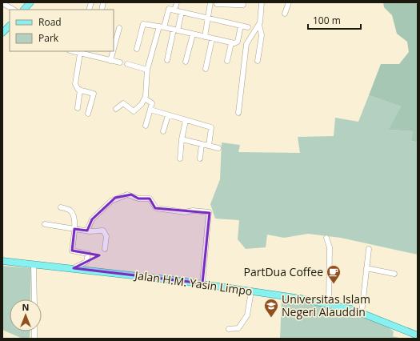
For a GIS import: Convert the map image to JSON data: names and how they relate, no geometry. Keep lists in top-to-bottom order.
{
  "streets": {
    "main road": ["Jalan H.M. Yasin Limpo"]
  },
  "places": {
    "cafe": ["PartDua Coffee"],
    "school or university": ["Universitas Islam Negeri Alauddin"]
  },
  "legend": ["Road", "Park"],
  "scale_bar": "100 m",
  "north": "top"
}
